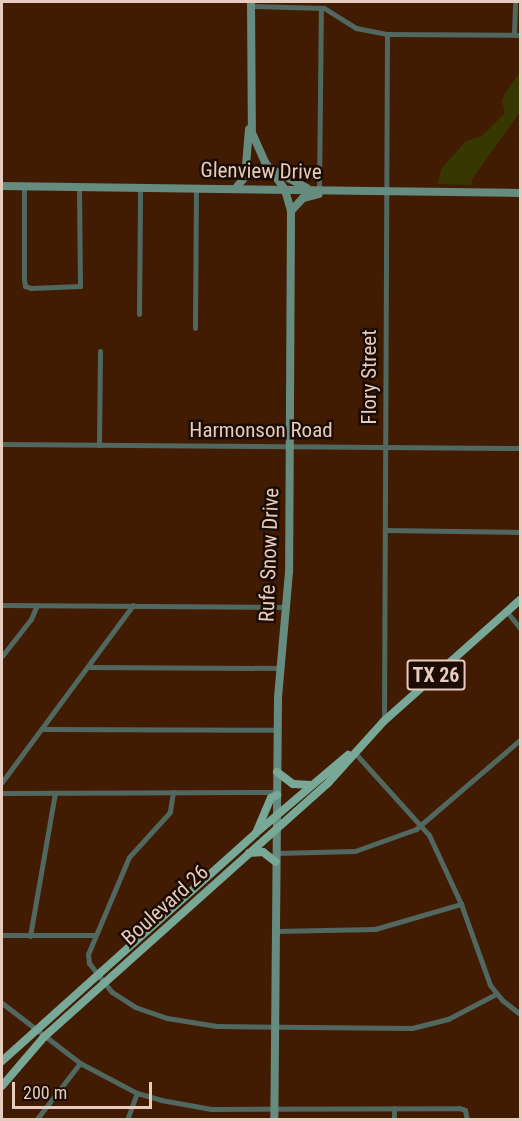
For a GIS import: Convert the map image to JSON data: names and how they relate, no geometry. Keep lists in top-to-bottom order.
{
  "streets": {
    "main road": [
      "Glenview Drive",
      "Rufe Snow Drive",
      "TX 26",
      "Boulevard 26"
    ],
    "street": ["Flory Street", "Harmonson Road"]
  },
  "crossings": [
    ["Glenview Drive", "Flory Street"],
    ["Glenview Drive", "Rufe Snow Drive"],
    ["Flory Street", "Harmonson Road"],
    ["Flory Street", "Boulevard 26"],
    ["Harmonson Road", "Rufe Snow Drive"],
    ["Rufe Snow Drive", "Boulevard 26"]
  ],
  "scale_bar": "200 m"
}
